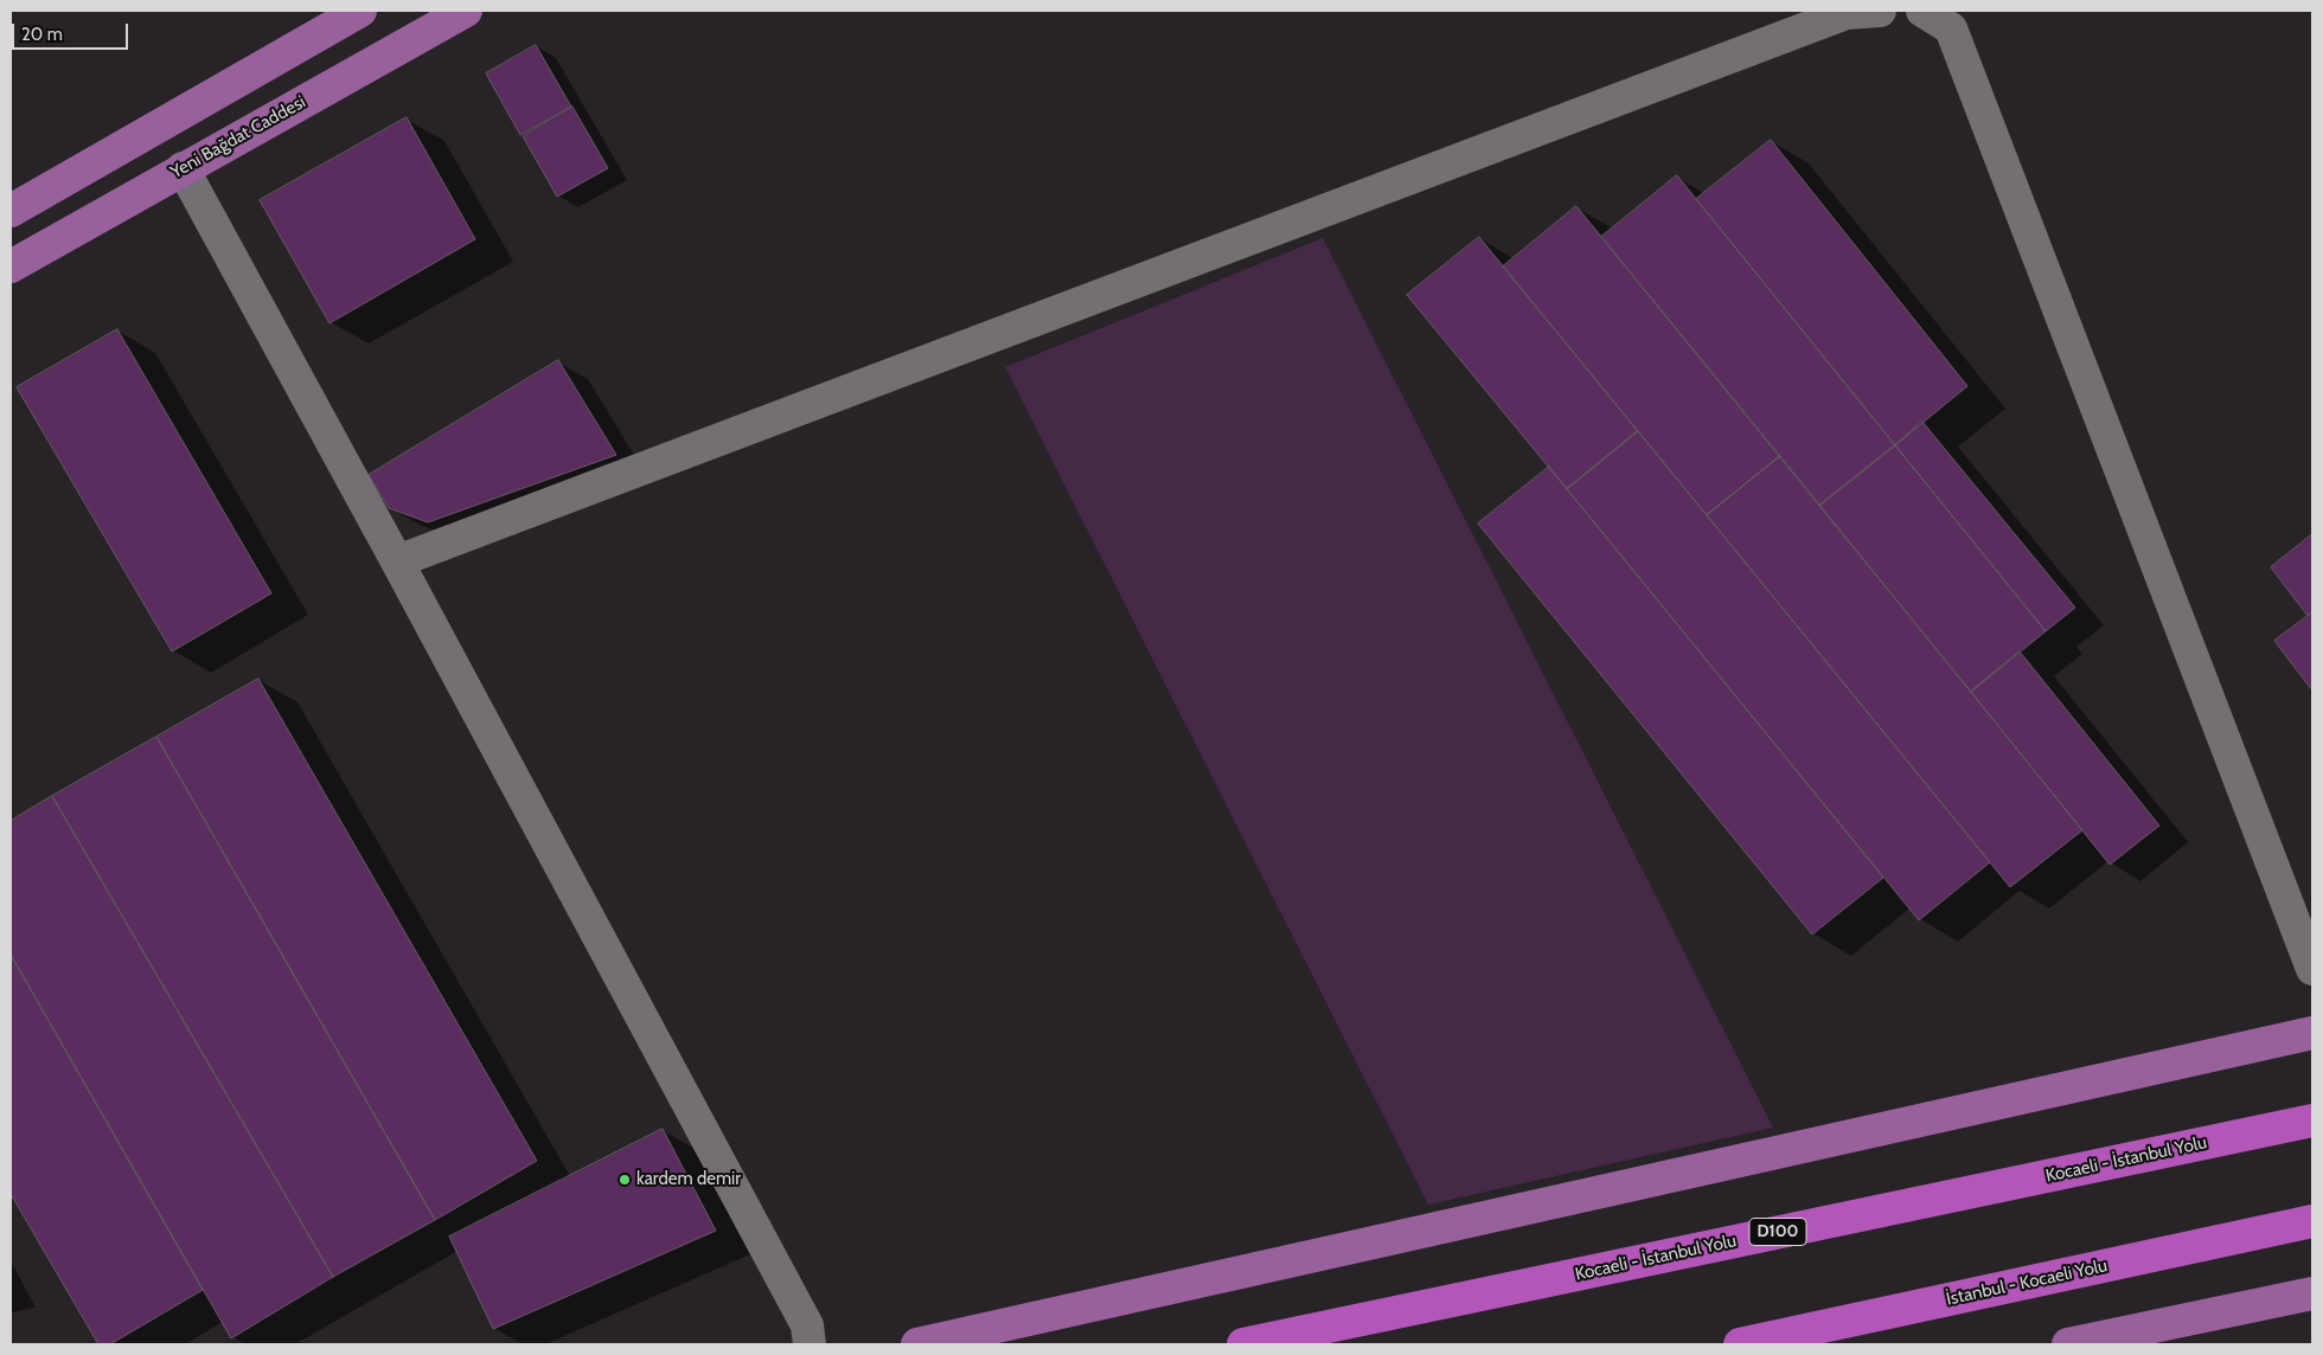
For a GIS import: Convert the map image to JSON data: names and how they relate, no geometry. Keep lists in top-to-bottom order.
{
  "streets": {
    "highway": ["Kocaeli - İstanbul Yolu", "D100", "İstanbul - Kocaeli Yolu"],
    "main road": ["Yeni Bağdat Caddesi"]
  },
  "places": ["kardem demir"],
  "scale_bar": "20 m"
}
